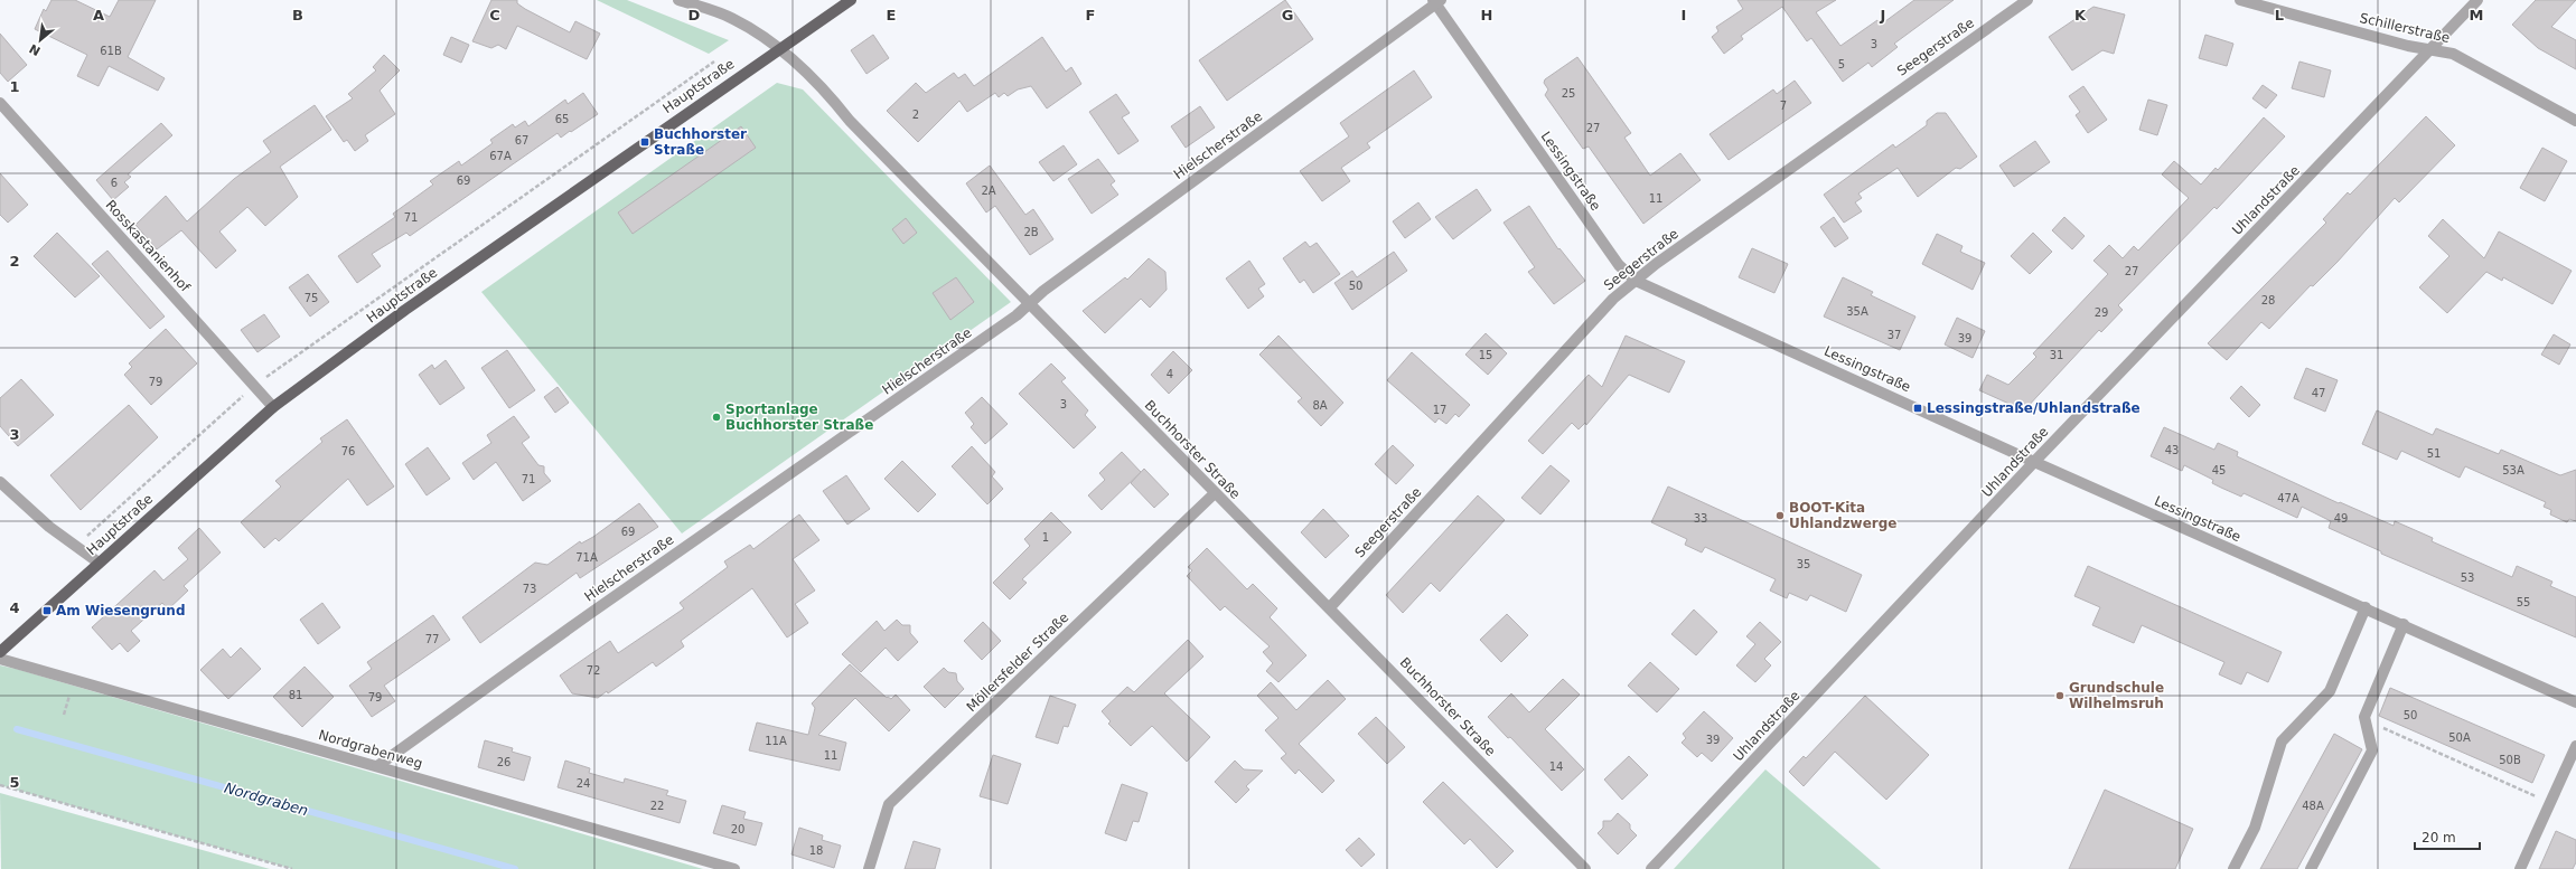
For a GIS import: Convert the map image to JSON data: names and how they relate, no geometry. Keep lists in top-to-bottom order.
{
  "streets": {
    "main road": ["Hauptstraße"],
    "street": [
      "Schillerstraße",
      "Seegerstraße",
      "Hielscherstraße",
      "Lessingstraße",
      "Uhlandstraße",
      "Rosskastanienhof",
      "Buchhorster Straße",
      "Möllersfelder Straße",
      "Nordgrabenweg"
    ]
  },
  "crossings": [
    ["Schillerstraße", "Uhlandstraße"],
    ["Seegerstraße", "Lessingstraße"],
    ["Seegerstraße", "Buchhorster Straße"],
    ["Hauptstraße", "Rosskastanienhof"],
    ["Hauptstraße", "Buchhorster Straße"],
    ["Hielscherstraße", "Lessingstraße"],
    ["Hielscherstraße", "Buchhorster Straße"],
    ["Hielscherstraße", "Nordgrabenweg"],
    ["Lessingstraße", "Uhlandstraße"],
    ["Buchhorster Straße", "Möllersfelder Straße"]
  ],
  "water": ["Nordgraben"],
  "places": {
    "transit": ["Buchhorster Straße", "Lessingstraße/Uhlandstraße", "Am Wiesengrund"],
    "other": ["Sportanlage Buchhorster Straße", "BOOT-Kita Uhlandzwerge", "Grundschule Wilhelmsruh"]
  },
  "house_numbers": [
    "3",
    "61B",
    "5",
    "25",
    "7",
    "2",
    "65",
    "27",
    "67",
    "67A",
    "69",
    "6",
    "2A",
    "11",
    "71",
    "2B",
    "27",
    "50",
    "75",
    "28",
    "35A",
    "29",
    "37",
    "39",
    "15",
    "31",
    "4",
    "79",
    "47",
    "3",
    "8A",
    "17",
    "43",
    "76",
    "51",
    "45",
    "53A",
    "71",
    "47A",
    "33",
    "49",
    "69",
    "1",
    "71A",
    "35",
    "53",
    "73",
    "55",
    "77",
    "72",
    "81",
    "79",
    "50",
    "50A",
    "39",
    "11A",
    "11",
    "50B",
    "26",
    "14",
    "24",
    "22",
    "48A",
    "20",
    "18"
  ],
  "scale_bar": "20 m",
  "north": "bottom left",
  "grid": {
    "columns": [
      "A",
      "B",
      "C",
      "D",
      "E",
      "F",
      "G",
      "H",
      "I",
      "J",
      "K",
      "L",
      "M"
    ],
    "rows": [
      "1",
      "2",
      "3",
      "4",
      "5"
    ]
  }
}
